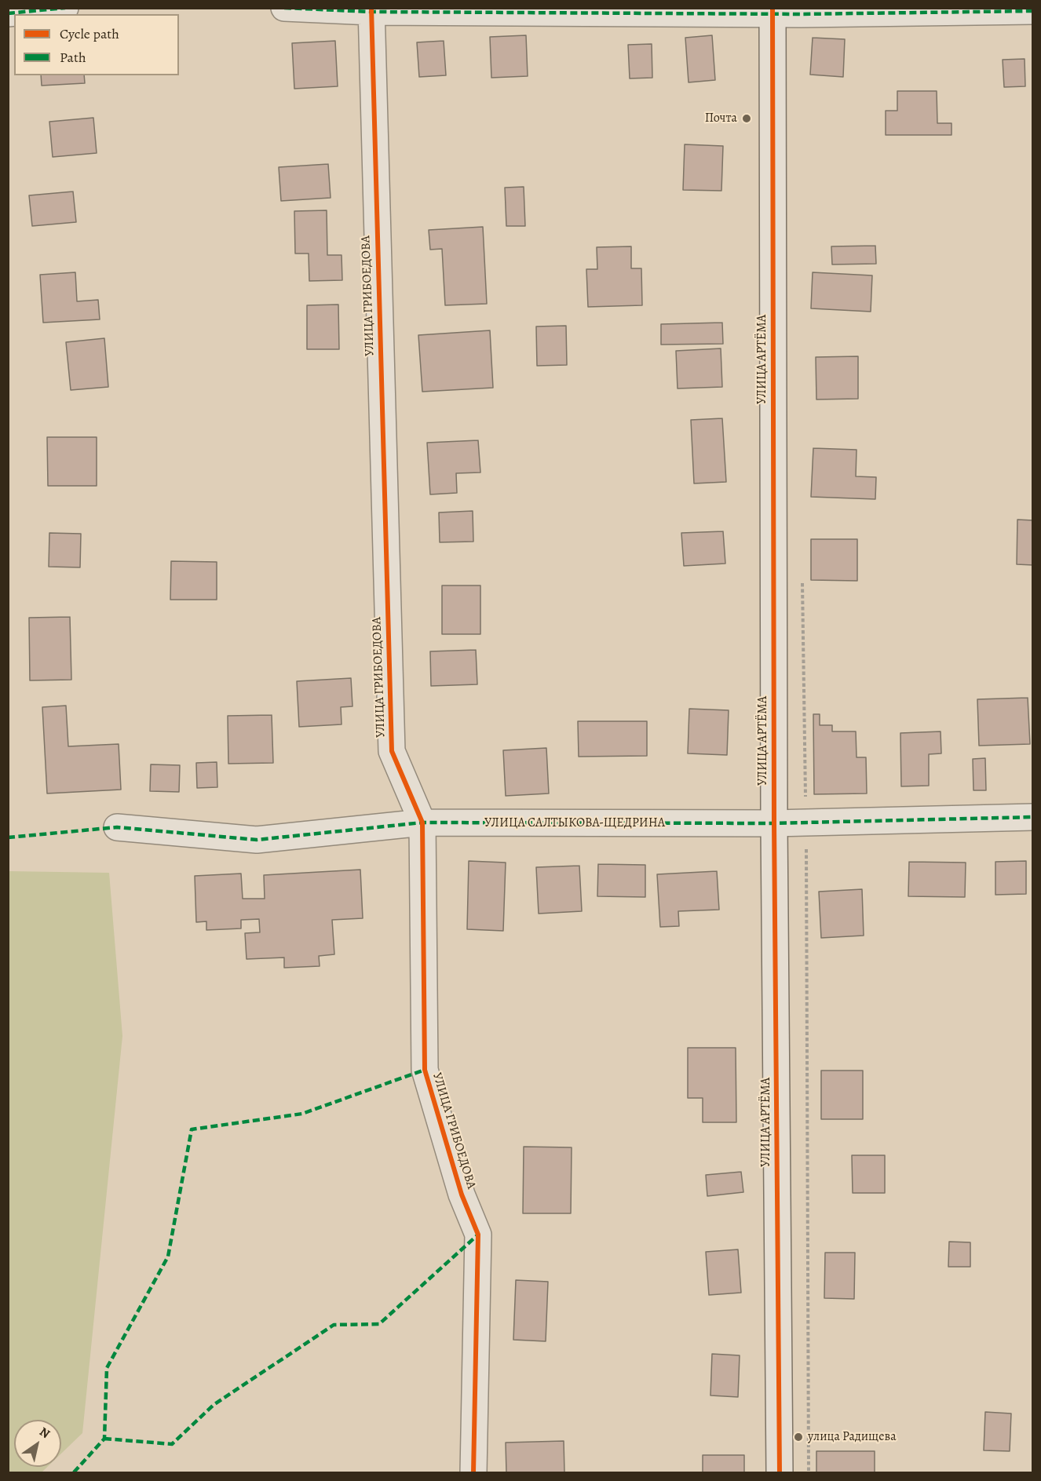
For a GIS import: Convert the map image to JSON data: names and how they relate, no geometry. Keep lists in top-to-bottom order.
{
  "streets": {
    "street": ["УЛИЦА ГРИБОЕДОВА", "УЛИЦА АРТЁМА", "УЛИЦА САЛТЫКОВА-ЩЕДРИНА"]
  },
  "crossings": [
    ["УЛИЦА ГРИБОЕДОВА", "УЛИЦА САЛТЫКОВА-ЩЕДРИНА"],
    ["УЛИЦА АРТЁМА", "УЛИЦА САЛТЫКОВА-ЩЕДРИНА"]
  ],
  "places": ["Почта", "улица Радищева"],
  "legend": ["Cycle path", "Path"],
  "north": "top right"
}
